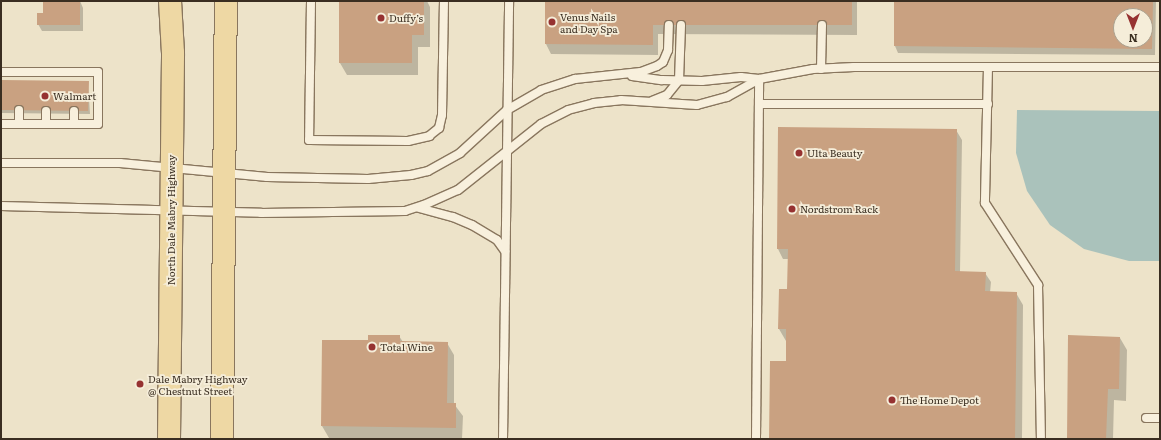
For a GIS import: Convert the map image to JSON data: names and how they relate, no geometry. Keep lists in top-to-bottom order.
{
  "streets": {
    "main road": ["North Dale Mabry Highway"]
  },
  "places": [
    "Duffy’s",
    "Venus Nails and Day Spa",
    "Walmart",
    "Ulta Beauty",
    "Nordstrom Rack",
    "Total Wine",
    "Dale Mabry Highway @ Chestnut Street",
    "The Home Depot"
  ],
  "north": "bottom"
}
